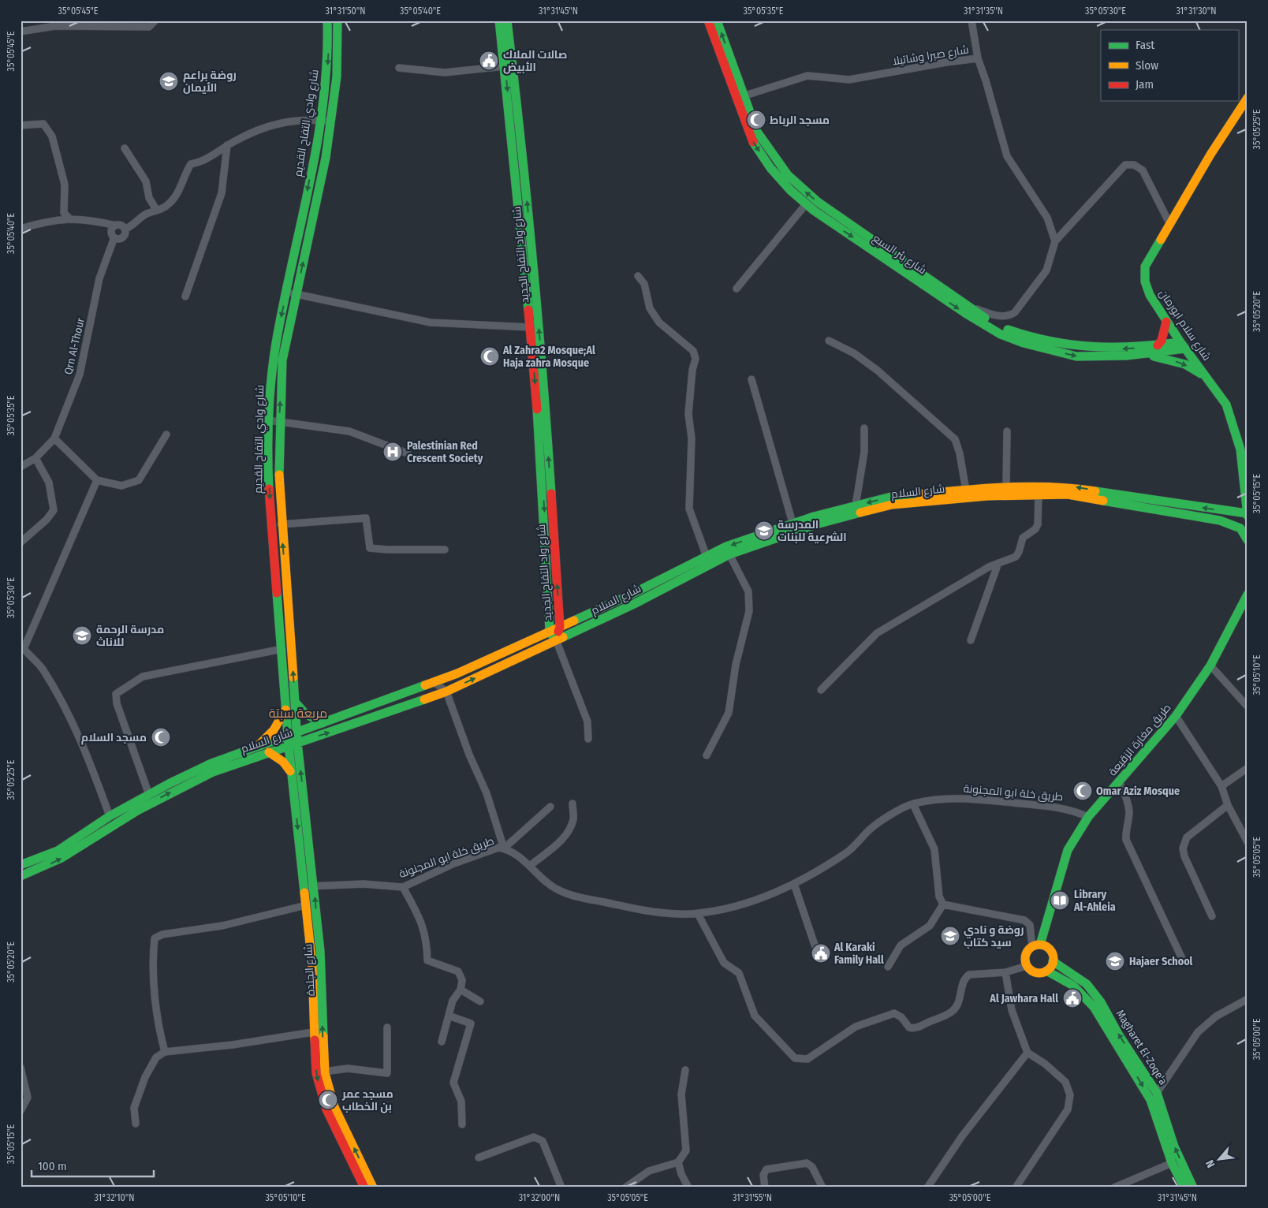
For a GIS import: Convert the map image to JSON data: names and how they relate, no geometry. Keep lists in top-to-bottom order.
{
  "streets": {
    "street": [
      "شارع صبرا وشاتيلا",
      "شارع وادي التفاح القديم",
      "شارع بئر السبع",
      "شارع واد التفاح الجديد",
      "شارع سلام ابورمان",
      "Qrn Al-Thour",
      "شارع السلام",
      "طريق مغارة الزقيعة",
      "طريق خلة ابو المجنونة",
      "شارع الجلدة",
      "Magharet El-Zoqe'a"
    ]
  },
  "crossings": [
    ["شارع صبرا وشاتيلا", "شارع بئر السبع"],
    ["شارع وادي التفاح القديم", "شارع السلام"],
    ["شارع وادي التفاح القديم", "شارع الجلدة"],
    ["شارع بئر السبع", "شارع سلام ابورمان"],
    ["شارع واد التفاح الجديد", "شارع السلام"],
    ["شارع سلام ابورمان", "شارع السلام"],
    ["شارع السلام", "شارع الجلدة"],
    ["طريق مغارة الزقيعة", "طريق خلة ابو المجنونة"],
    ["طريق مغارة الزقيعة", "Magharet El-Zoqe'a"],
    ["طريق خلة ابو المجنونة", "شارع الجلدة"]
  ],
  "districts": ["مربعة سبتة"],
  "places": {
    "public building": ["صالات الملاك الأبيض", "Al Karaki Family Hall", "Al Jawhara Hall"],
    "school or university": [
      "روضة براعم الأيمان",
      "المدرسة الشرعية للبنات",
      "مدرسة الرحمة للاناث",
      "روضة و نادي سيد كتاب",
      "Hajaer School"
    ],
    "mosque": [
      "مسجد الرباط",
      "Al Zahra2 Mosque;Al Haja zahra Mosque",
      "مسجد السلام",
      "Omar Aziz Mosque",
      "مسجد عمر بن الخطاب"
    ],
    "hospital": ["Palestinian Red Crescent Society"],
    "library": ["Library Al-Ahleia"]
  },
  "legend": ["Fast", "Slow", "Jam"],
  "scale_bar": "100 m",
  "north": "bottom left",
  "coordinates": [
    "35°05'45\"E",
    "31°31'50\"N",
    "35°05'40\"E",
    "31°31'45\"N",
    "35°05'35\"E",
    "31°31'35\"N",
    "35°05'30\"E",
    "31°31'30\"N",
    "35°05'25\"E",
    "35°05'20\"E",
    "35°05'15\"E",
    "35°05'10\"E",
    "35°05'05\"E",
    "35°05'00\"E",
    "31°32'10\"N",
    "31°32'00\"N",
    "31°31'55\"N"
  ]
}
